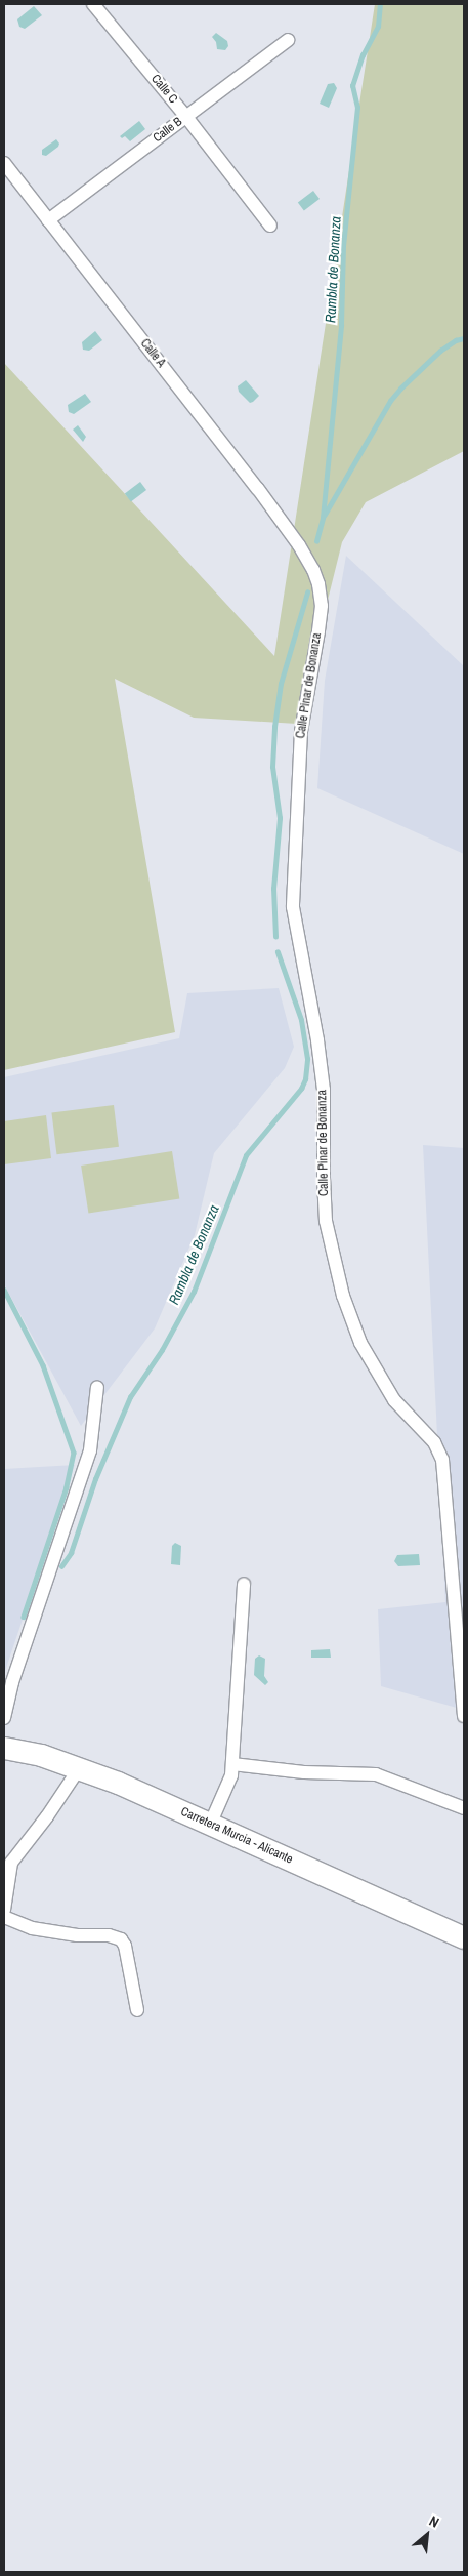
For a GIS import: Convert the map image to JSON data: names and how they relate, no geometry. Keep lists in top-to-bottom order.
{
  "streets": {
    "highway": ["Carretera Murcia - Alicante"],
    "street": [
      "Calle C",
      "Calle B",
      "Calle A",
      "Calle Pinar de Bonanza"
    ]
  },
  "crossings": [
    ["Calle C", "Calle B"],
    ["Calle B", "Calle A"],
    ["Calle A", "Calle Pinar de Bonanza"]
  ],
  "water": ["Rambla de Bonanza"],
  "north": "top right"
}
